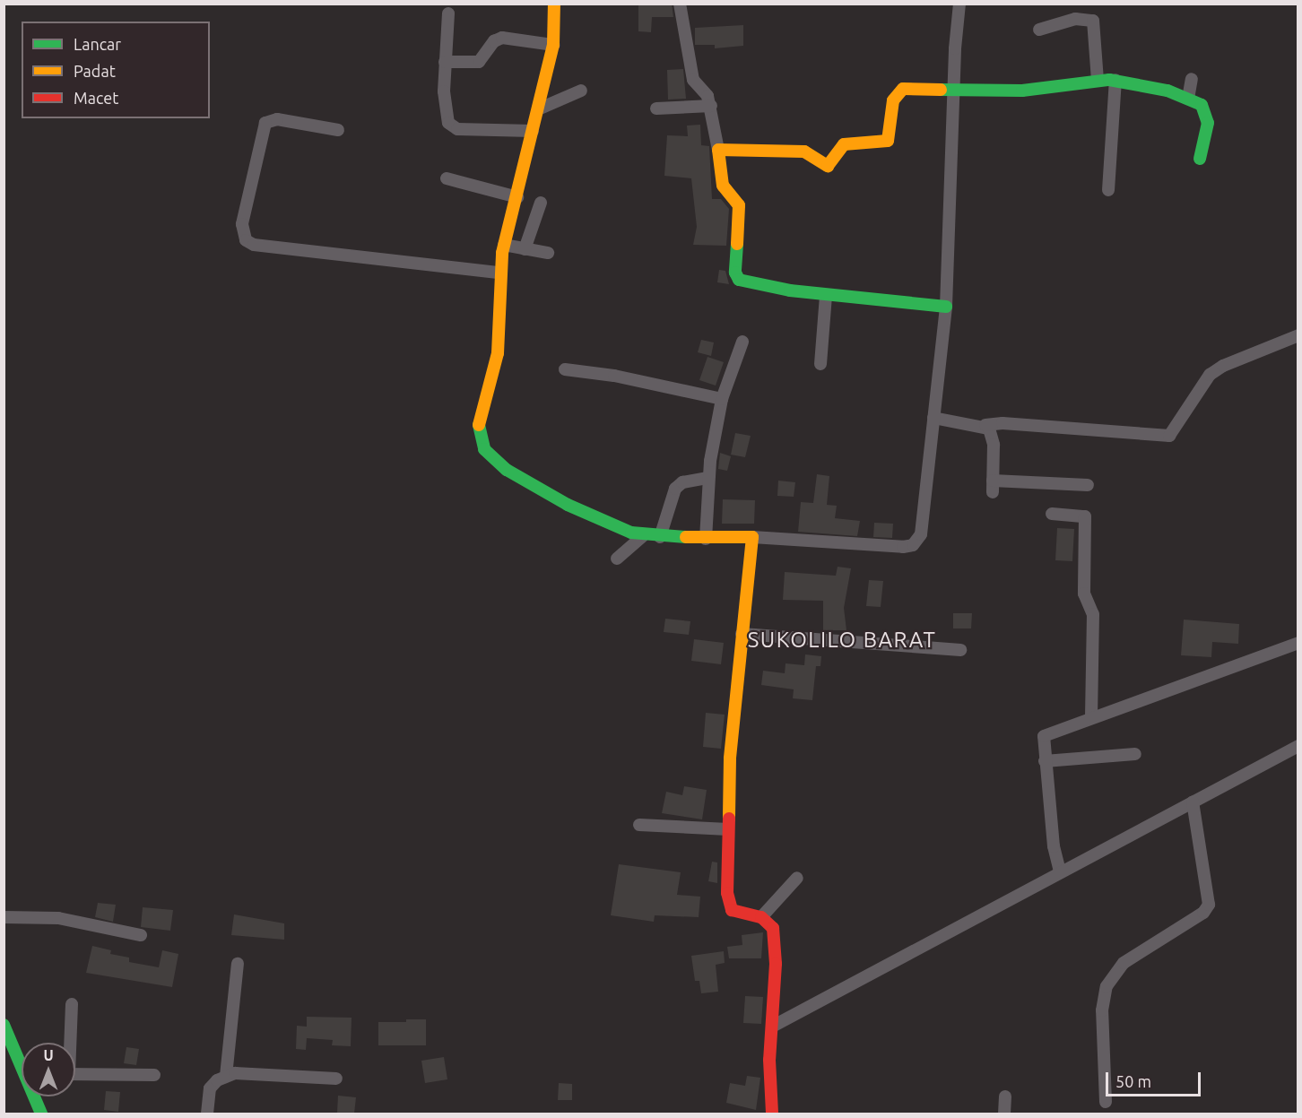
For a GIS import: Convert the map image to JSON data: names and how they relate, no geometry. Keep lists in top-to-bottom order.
{
  "districts": ["SUKOLILO BARAT"],
  "legend": ["Lancar", "Padat", "Macet"],
  "scale_bar": "50 m",
  "north": "top"
}
